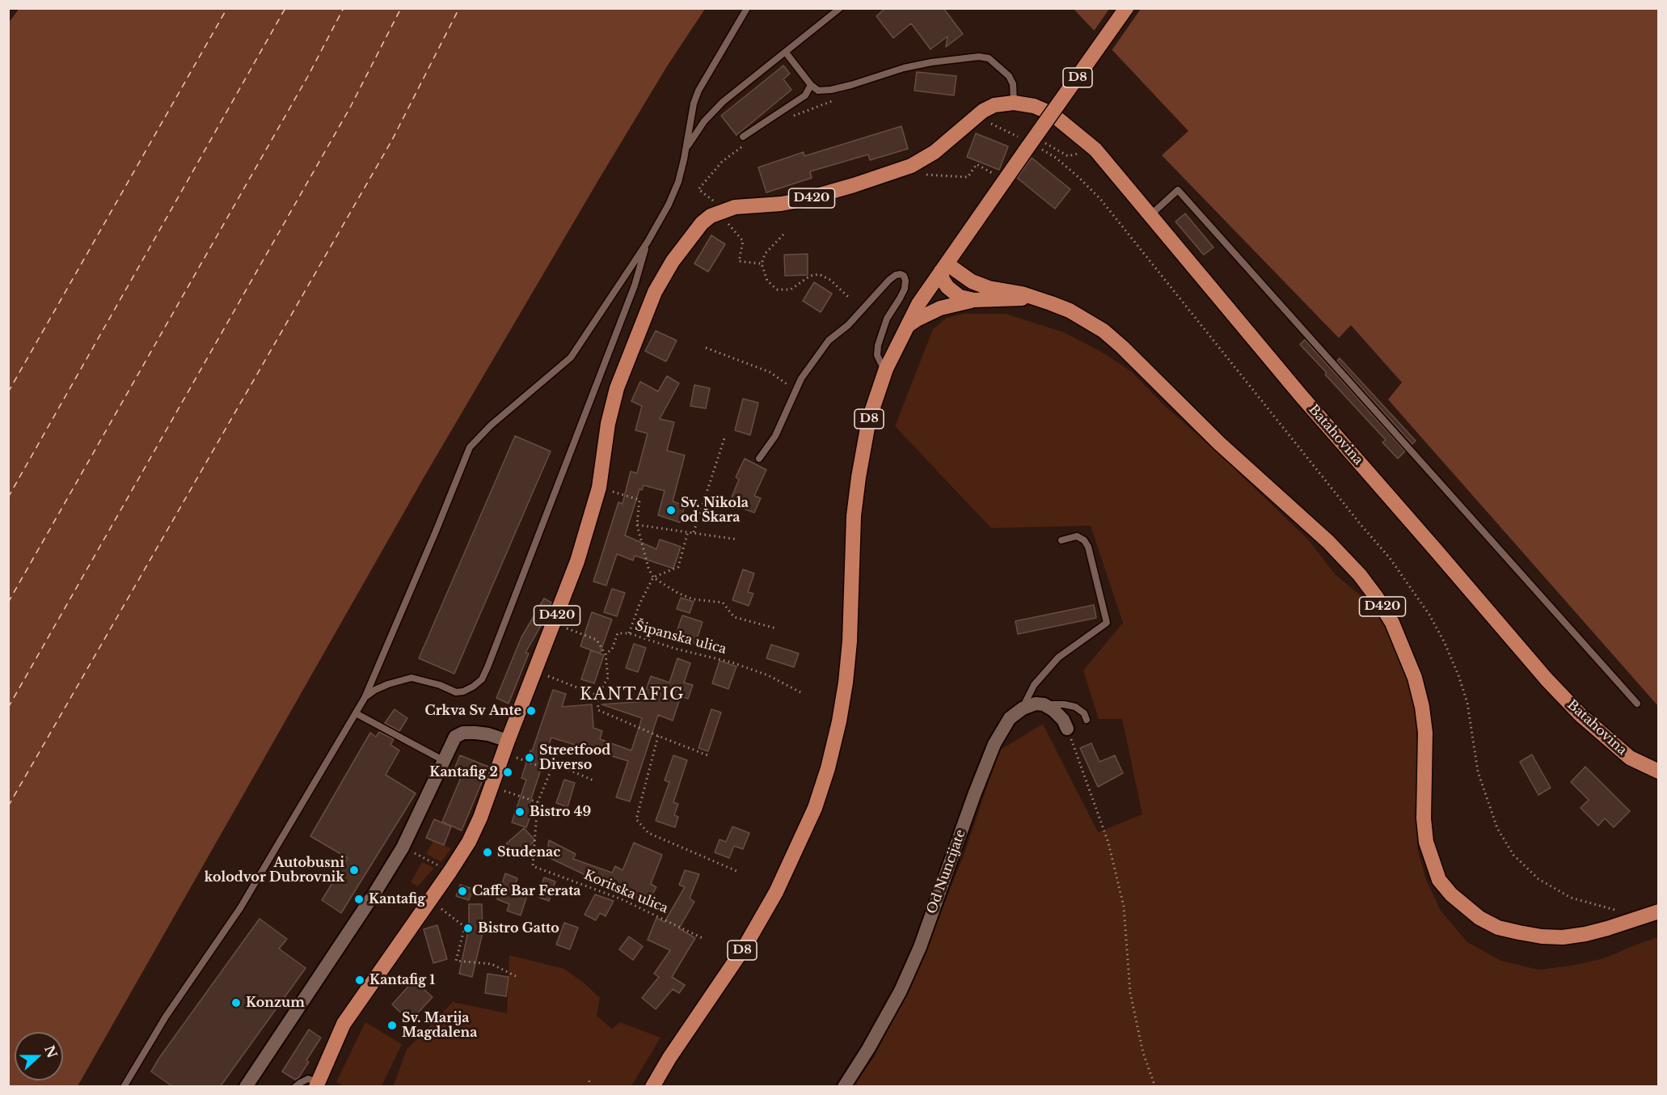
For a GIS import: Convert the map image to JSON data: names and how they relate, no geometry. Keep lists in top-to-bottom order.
{
  "streets": {
    "main road": ["D8", "D420", "Batahovina"],
    "street": ["Od Nuncijate"],
    "path": ["Šipanska ulica", "Koritska ulica"]
  },
  "crossings": [
    ["D8", "D420"],
    ["D420", "Batahovina"]
  ],
  "districts": ["KANTAFIG"],
  "places": [
    "Sv. Nikola od Škara",
    "Crkva Sv Ante",
    "Streetfood Diverso",
    "Kantafig 2",
    "Bistro 49",
    "Studenac",
    "Autobusni kolodvor Dubrovnik",
    "Caffe Bar Ferata",
    "Kantafig",
    "Bistro Gatto",
    "Kantafig 1",
    "Konzum",
    "Sv. Marija Magdalena"
  ],
  "north": "right"
}
